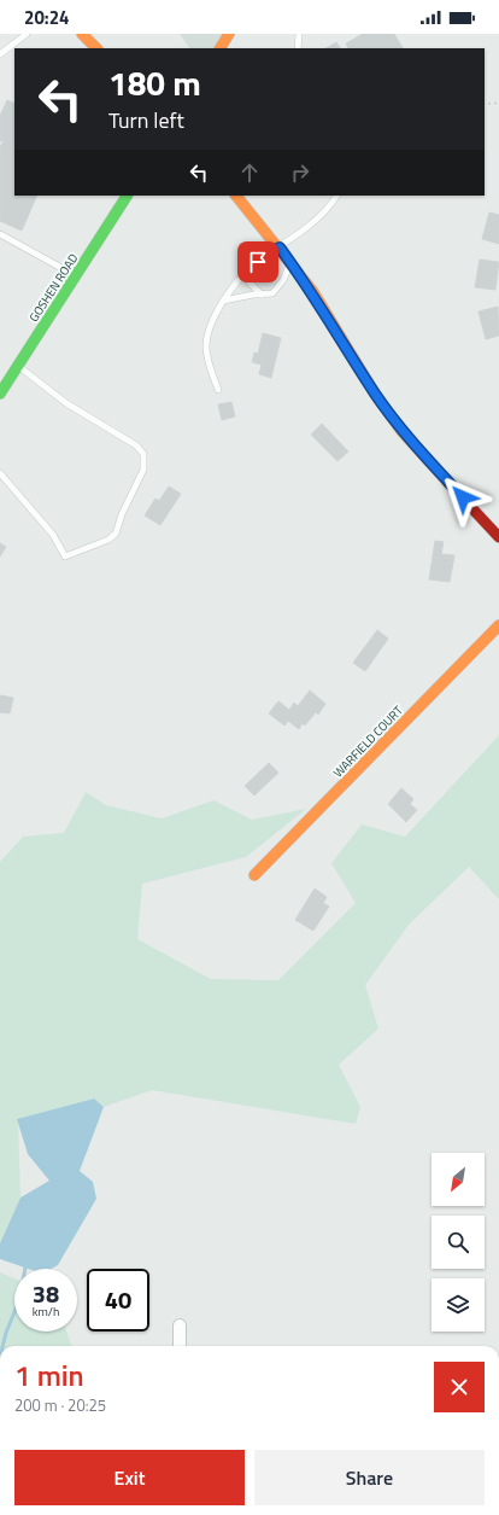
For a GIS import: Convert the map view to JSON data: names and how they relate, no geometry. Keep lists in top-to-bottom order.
{
  "streets": {
    "street": ["GOSHEN ROAD", "WARFIELD COURT"]
  },
  "north": "bottom left",
  "page": {
    "status": "20:24",
    "turn": ["180 m", "Turn left"],
    "speed": "38 km/h",
    "limit": "40",
    "heading": ["1 min", "200 m · 20:25"],
    "buttons": ["Exit", "Share"]
  }
}
